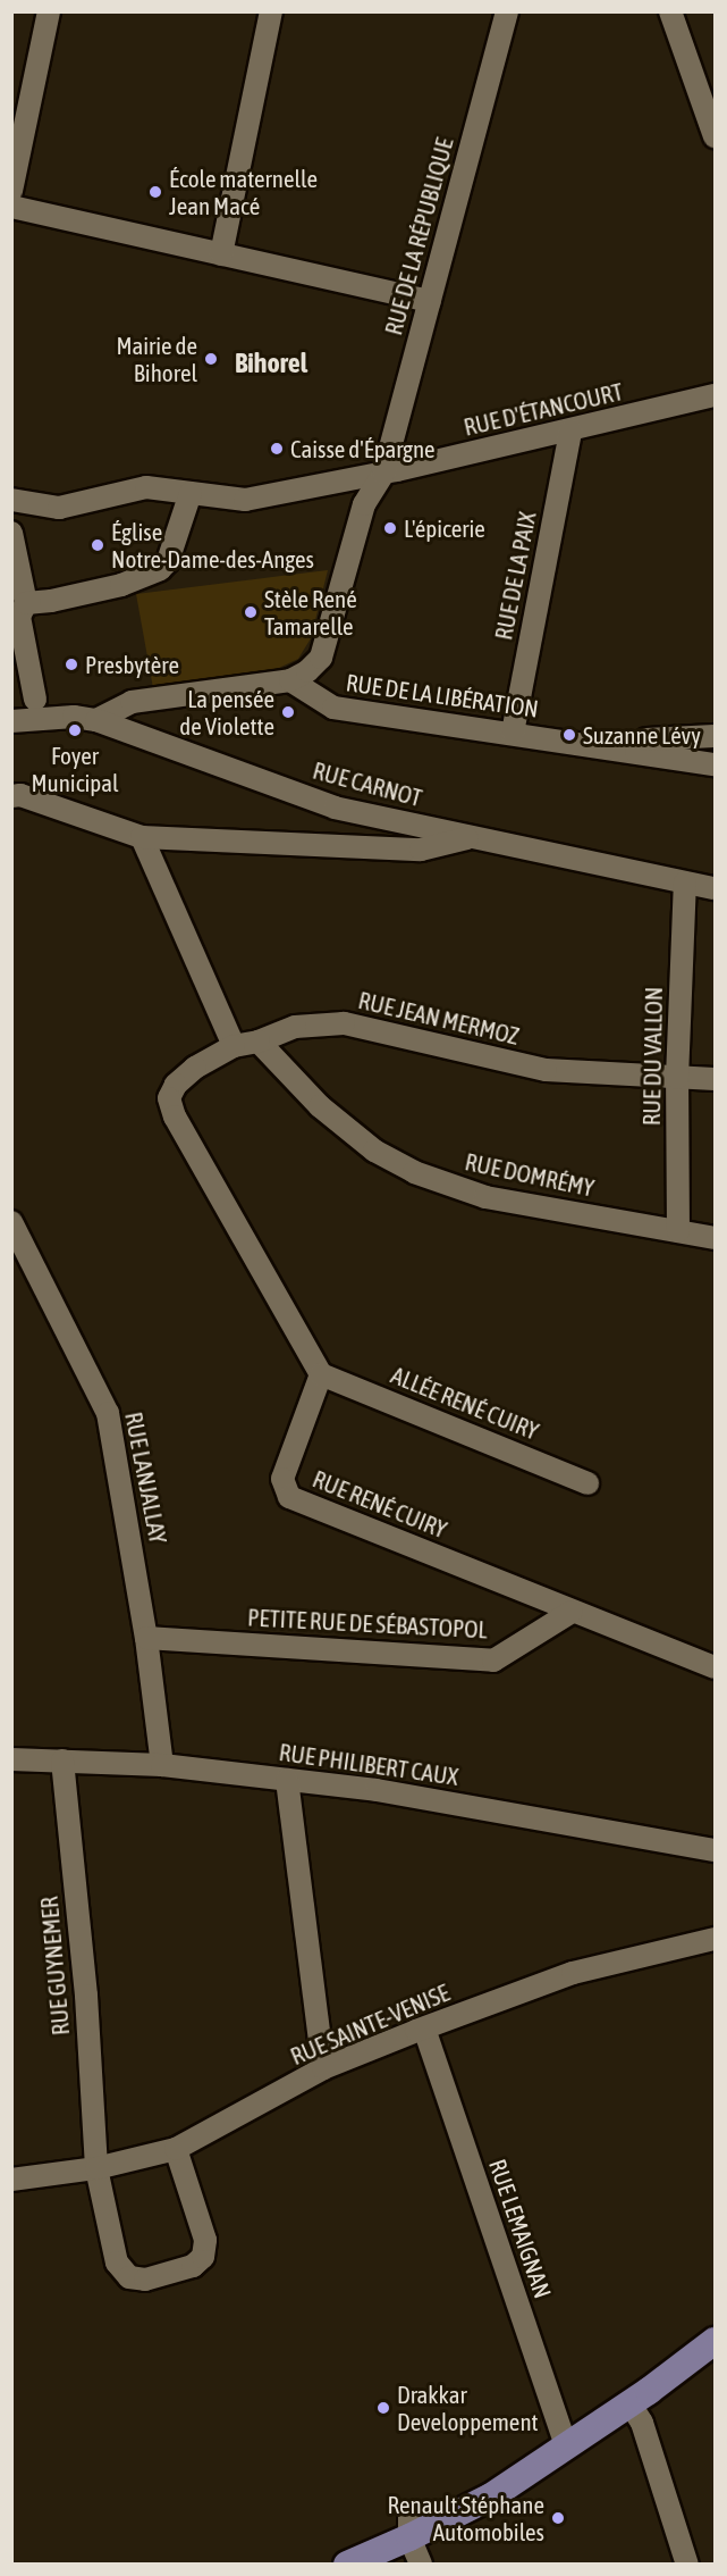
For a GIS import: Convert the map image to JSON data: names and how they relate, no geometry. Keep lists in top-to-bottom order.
{
  "streets": {
    "street": [
      "RUE DE LA RÉPUBLIQUE",
      "RUE D'ÉTANCOURT",
      "RUE DE LA PAIX",
      "RUE DE LA LIBÉRATION",
      "RUE CARNOT",
      "RUE JEAN MERMOZ",
      "RUE DU VALLON",
      "RUE DOMRÉMY",
      "ALLÉE RENÉ CUIRY",
      "RUE LANJALLAY",
      "RUE RENÉ CUIRY",
      "PETITE RUE DE SÉBASTOPOL",
      "RUE PHILIBERT CAUX",
      "RUE GUYNEMER",
      "RUE SAINTE-VENISE",
      "RUE LEMAIGNAN"
    ]
  },
  "crossings": [
    ["RUE DE LA RÉPUBLIQUE", "RUE D'ÉTANCOURT"],
    ["RUE DE LA RÉPUBLIQUE", "RUE DE LA LIBÉRATION"],
    ["RUE D'ÉTANCOURT", "RUE DE LA PAIX"],
    ["RUE DE LA PAIX", "RUE DE LA LIBÉRATION"],
    ["RUE CARNOT", "RUE DU VALLON"],
    ["RUE JEAN MERMOZ", "RUE DU VALLON"],
    ["RUE JEAN MERMOZ", "RUE DOMRÉMY"],
    ["RUE DU VALLON", "RUE DOMRÉMY"],
    ["ALLÉE RENÉ CUIRY", "RUE RENÉ CUIRY"],
    ["RUE LANJALLAY", "PETITE RUE DE SÉBASTOPOL"],
    ["RUE LANJALLAY", "RUE PHILIBERT CAUX"],
    ["RUE RENÉ CUIRY", "PETITE RUE DE SÉBASTOPOL"],
    ["RUE PHILIBERT CAUX", "RUE GUYNEMER"],
    ["RUE GUYNEMER", "RUE SAINTE-VENISE"],
    ["RUE SAINTE-VENISE", "RUE LEMAIGNAN"]
  ],
  "districts": ["Bihorel"],
  "places": [
    "École maternelle Jean Macé",
    "Mairie de Bihorel",
    "Caisse d'Épargne",
    "L'épicerie",
    "Église Notre-Dame-des-Anges",
    "Stèle René Tamarelle",
    "Presbytère",
    "La pensée de Violette",
    "Foyer Municipal",
    "Suzanne Lévy",
    "Drakkar Developpement",
    "Renault Stéphane Automobiles"
  ]
}
